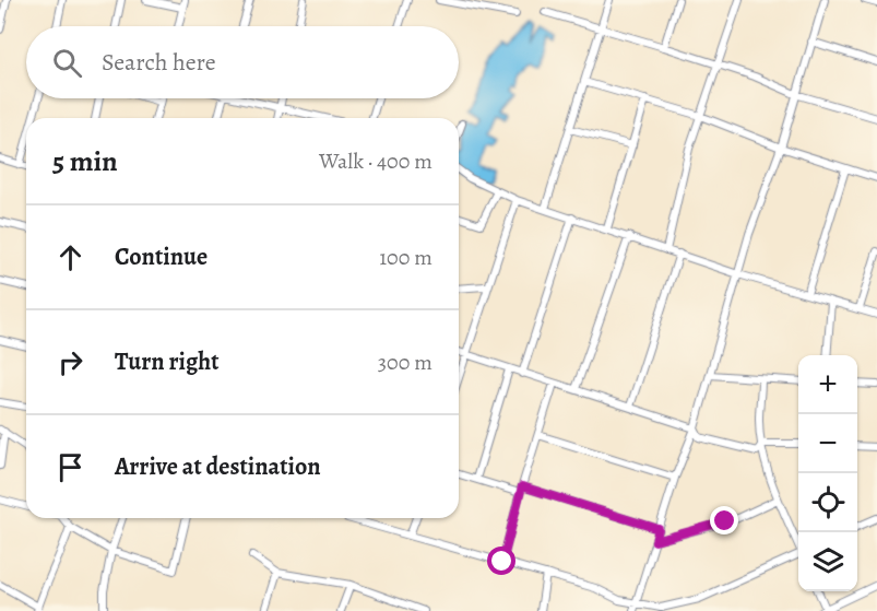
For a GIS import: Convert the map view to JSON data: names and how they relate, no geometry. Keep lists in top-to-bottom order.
{
  "page": {
    "search": "Search here",
    "heading": ["5 min", "Walk · 400 m"],
    "list": [
      ["Continue", "100 m"],
      ["Turn right", "300 m"],
      "Arrive at destination"
    ],
    "map_buttons": ["+", "−"]
  }
}
